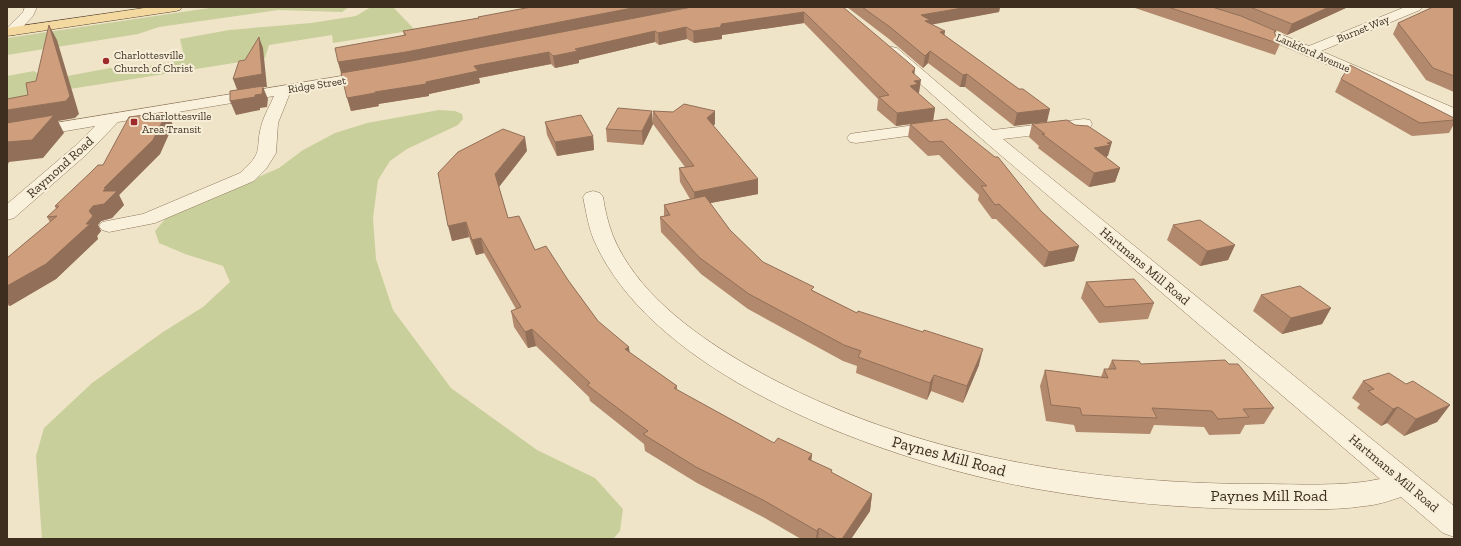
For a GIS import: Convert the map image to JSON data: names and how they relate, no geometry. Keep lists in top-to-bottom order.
{
  "streets": {
    "street": [
      "Burnet Way",
      "Lankford Avenue",
      "Ridge Street",
      "Raymond Road",
      "Hartmans Mill Road",
      "Paynes Mill Road"
    ]
  },
  "crossings": [
    ["Burnet Way", "Lankford Avenue"],
    ["Ridge Street", "Raymond Road"],
    ["Hartmans Mill Road", "Paynes Mill Road"]
  ],
  "places": {
    "other": ["Charlottesville Church of Christ"],
    "transit": ["Charlottesville Area Transit"]
  }
}
